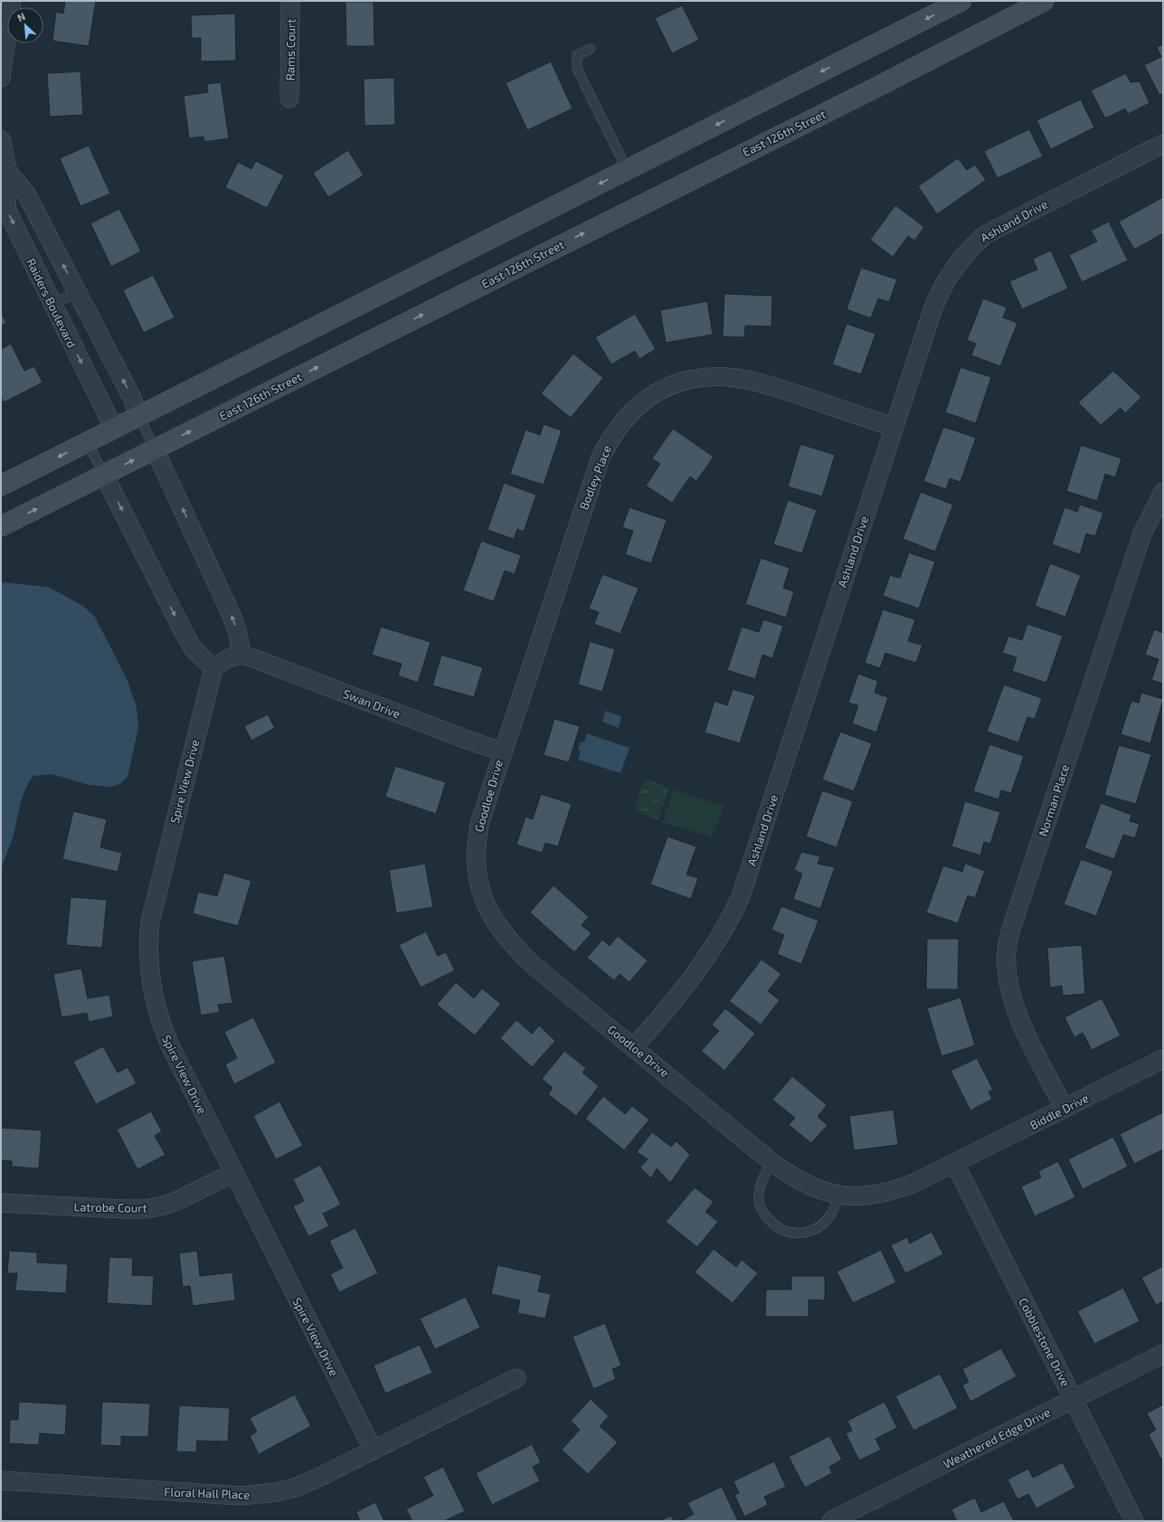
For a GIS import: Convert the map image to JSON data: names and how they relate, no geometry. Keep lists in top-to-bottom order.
{
  "streets": {
    "main road": ["East 126th Street"],
    "street": [
      "Rams Court",
      "Ashland Drive",
      "Raiders Boulevard",
      "Bodley Place",
      "Swan Drive",
      "Spire View Drive",
      "Goodloe Drive",
      "Norman Place",
      "Biddle Drive",
      "Latrobe Court",
      "Cobblestone Drive",
      "Weathered Edge Drive",
      "Floral Hall Place"
    ]
  },
  "crossings": [
    ["Ashland Drive", "Bodley Place"],
    ["Ashland Drive", "Goodloe Drive"],
    ["Bodley Place", "Swan Drive"],
    ["Bodley Place", "Goodloe Drive"],
    ["Swan Drive", "Goodloe Drive"],
    ["Spire View Drive", "Latrobe Court"],
    ["Spire View Drive", "Floral Hall Place"],
    ["Goodloe Drive", "Biddle Drive"],
    ["Goodloe Drive", "Cobblestone Drive"],
    ["Norman Place", "Biddle Drive"],
    ["Biddle Drive", "Cobblestone Drive"],
    ["Cobblestone Drive", "Weathered Edge Drive"]
  ],
  "north": "top left"
}
